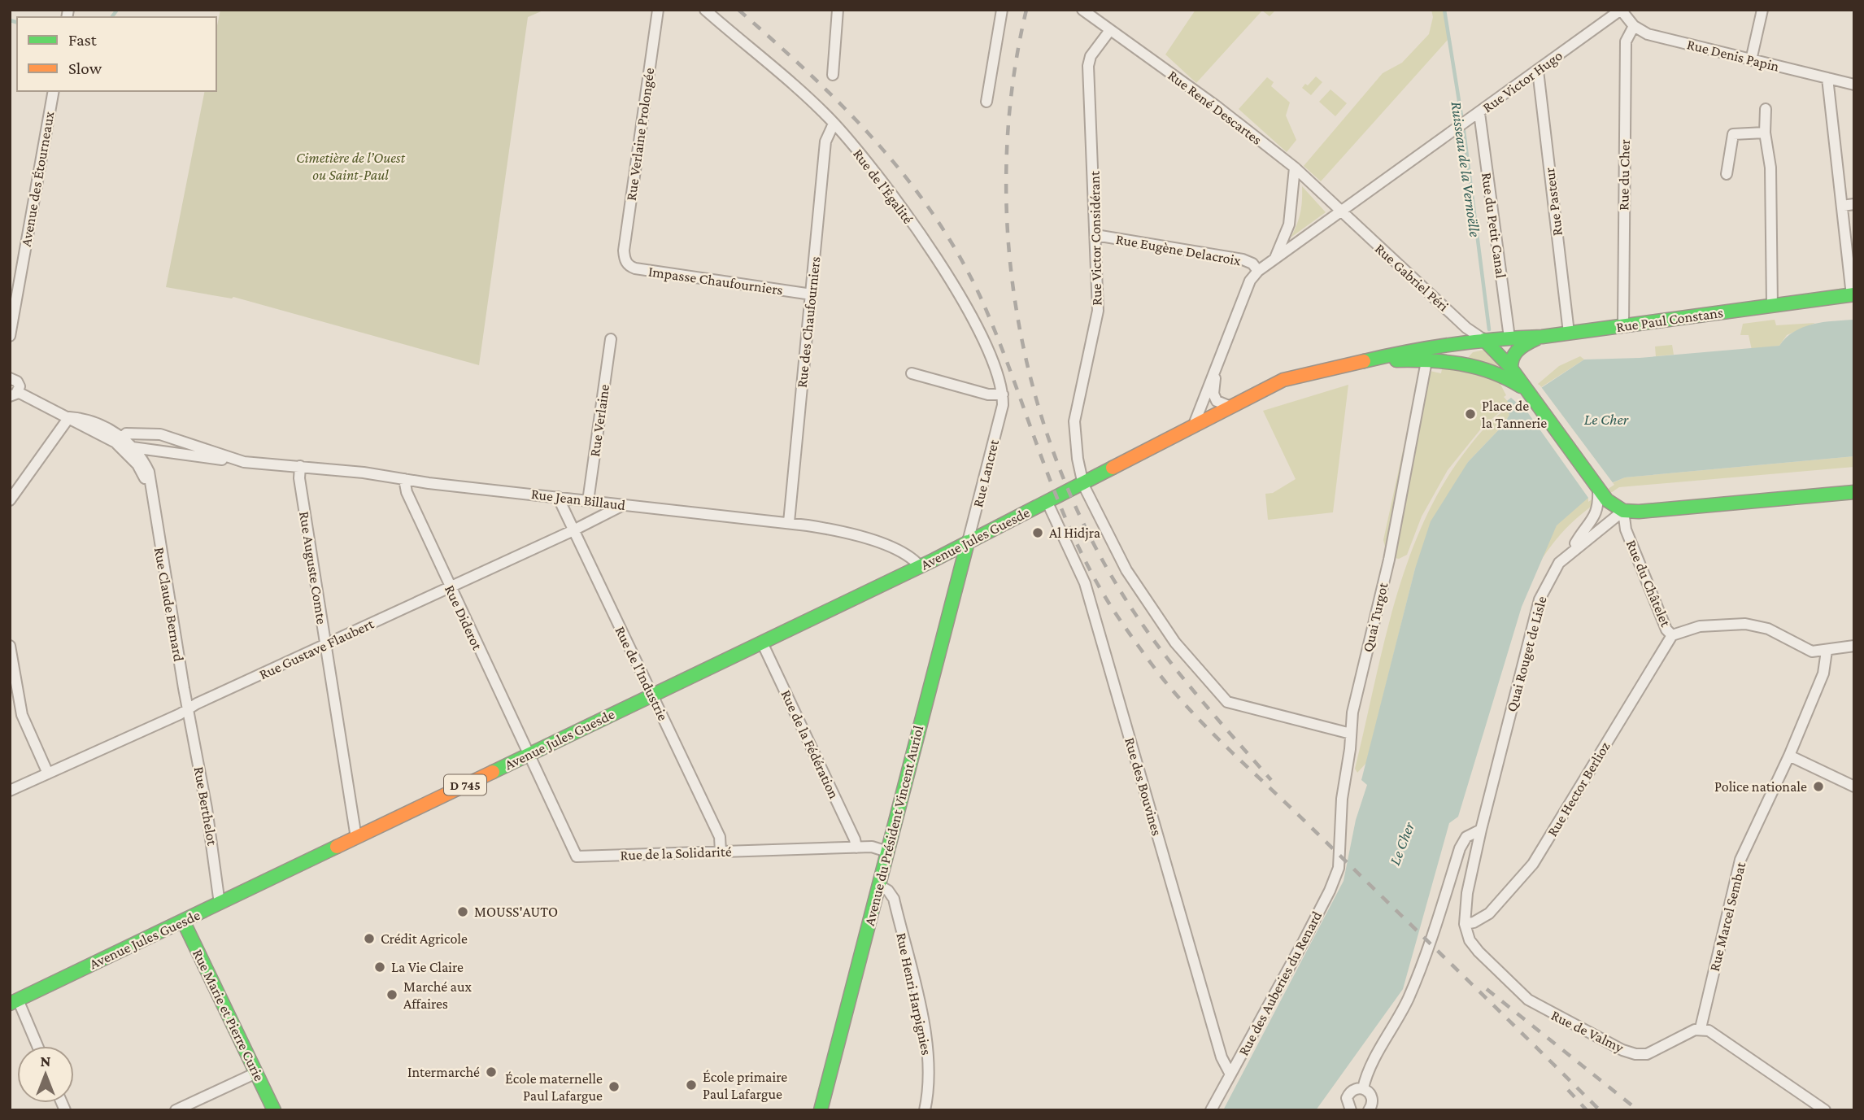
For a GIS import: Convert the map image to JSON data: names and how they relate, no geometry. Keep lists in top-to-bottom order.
{
  "streets": {
    "main road": [
      "Rue Paul Constans",
      "Avenue Jules Guesde",
      "D 745",
      "Avenue du Président Vincent Auriol",
      "Rue Marie et Pierre Curie"
    ],
    "street": [
      "Rue Denis Papin",
      "Rue Victor Hugo",
      "Rue René Descartes",
      "Rue Verlaine Prolongée",
      "Rue du Cher",
      "Avenue des Étourneaux",
      "Rue de l'Égalité",
      "Rue Pasteur",
      "Rue du Petit Canal",
      "Rue Victor Considérant",
      "Rue Eugène Delacroix",
      "Rue Gabriel Péri",
      "Impasse Chaufourniers",
      "Rue des Chaufourniers",
      "Rue Verlaine",
      "Rue Lancret",
      "Rue Jean Billaud",
      "Rue Auguste Comte",
      "Rue du Châtelet",
      "Rue Claude Bernard",
      "Rue Diderot",
      "Quai Turgot",
      "Rue Gustave Flaubert",
      "Quai Rouget de Lisle",
      "Rue de l'Industrie",
      "Rue de la Fédération",
      "Rue des Bouvines",
      "Rue Hector Berlioz",
      "Rue Berthelot",
      "Rue de la Solidarité",
      "Rue Marcel Sembat",
      "Rue des Auberies du Renard",
      "Rue Henri Harpignies",
      "Rue de Valmy"
    ]
  },
  "crossings": [
    ["Rue Denis Papin", "Rue Victor Hugo"],
    ["Rue Denis Papin", "Rue du Cher"],
    ["Rue Victor Hugo", "Rue René Descartes"],
    ["Rue Victor Hugo", "Rue Pasteur"],
    ["Rue Victor Hugo", "Rue du Petit Canal"],
    ["Rue Victor Hugo", "Rue Eugène Delacroix"],
    ["Rue Victor Hugo", "Rue Gabriel Péri"],
    ["Rue René Descartes", "Rue Victor Considérant"],
    ["Rue René Descartes", "Rue Gabriel Péri"],
    ["Rue Verlaine Prolongée", "Impasse Chaufourniers"],
    ["Rue du Cher", "Rue Paul Constans"],
    ["Rue de l'Égalité", "Rue des Chaufourniers"],
    ["Rue de l'Égalité", "Rue Lancret"],
    ["Rue Pasteur", "Rue Paul Constans"],
    ["Rue du Petit Canal", "Rue Paul Constans"],
    ["Rue Victor Considérant", "Rue Eugène Delacroix"],
    ["Rue Victor Considérant", "Avenue Jules Guesde"],
    ["Rue Victor Considérant", "Quai Turgot"],
    ["Rue Gabriel Péri", "Rue Paul Constans"],
    ["Impasse Chaufourniers", "Rue des Chaufourniers"],
    ["Rue Paul Constans", "Avenue Jules Guesde"],
    ["Rue des Chaufourniers", "Rue Jean Billaud"],
    ["Rue Verlaine", "Rue Jean Billaud"],
    ["Rue Lancret", "Avenue Jules Guesde"],
    ["Rue Lancret", "Avenue du Président Vincent Auriol"],
    ["Rue Jean Billaud", "Avenue Jules Guesde"],
    ["Rue Jean Billaud", "Rue Auguste Comte"],
    ["Rue Jean Billaud", "Rue Diderot"],
    ["Rue Jean Billaud", "Rue Gustave Flaubert"],
    ["Rue Jean Billaud", "Rue de l'Industrie"],
    ["Avenue Jules Guesde", "Rue Auguste Comte"],
    ["Avenue Jules Guesde", "Rue Diderot"],
    ["Avenue Jules Guesde", "Rue de l'Industrie"],
    ["Avenue Jules Guesde", "Rue de la Fédération"],
    ["Avenue Jules Guesde", "Rue des Bouvines"],
    ["Avenue Jules Guesde", "Rue Berthelot"],
    ["Avenue Jules Guesde", "Avenue du Président Vincent Auriol"],
    ["Avenue Jules Guesde", "Rue de la Solidarité"],
    ["Avenue Jules Guesde", "Rue Marie et Pierre Curie"],
    ["Rue Auguste Comte", "Rue Gustave Flaubert"],
    ["Rue du Châtelet", "Quai Rouget de Lisle"],
    ["Rue du Châtelet", "Rue Hector Berlioz"],
    ["Rue du Châtelet", "Rue Marcel Sembat"],
    ["Rue Claude Bernard", "Rue Gustave Flaubert"],
    ["Rue Claude Bernard", "Rue Berthelot"],
    ["Rue Diderot", "Rue Gustave Flaubert"],
    ["Rue Diderot", "Rue de la Solidarité"],
    ["Quai Turgot", "Rue des Auberies du Renard"],
    ["Rue Gustave Flaubert", "Rue de l'Industrie"],
    ["Rue Gustave Flaubert", "Rue Berthelot"],
    ["Quai Rouget de Lisle", "Rue Hector Berlioz"],
    ["Quai Rouget de Lisle", "Rue de Valmy"],
    ["Rue de l'Industrie", "Rue de la Solidarité"],
    ["Rue de la Fédération", "Rue de la Solidarité"],
    ["Rue des Bouvines", "Rue des Auberies du Renard"],
    ["Avenue du Président Vincent Auriol", "Rue de la Solidarité"],
    ["Avenue du Président Vincent Auriol", "Rue Henri Harpignies"],
    ["Rue Marcel Sembat", "Rue de Valmy"]
  ],
  "water": ["Ruisseau de la Vernoëlle", "Le Cher"],
  "parks": ["Cimetière de l’Ouest ou Saint-Paul"],
  "places": [
    "Place de la Tannerie",
    "Al Hidjra",
    "Police nationale",
    "MOUSS'AUTO",
    "Crédit Agricole",
    "La Vie Claire",
    "Marché aux Affaires",
    "Intermarché",
    "École primaire Paul Lafargue",
    "École maternelle Paul Lafargue"
  ],
  "legend": ["Fast", "Slow"],
  "north": "top"
}
